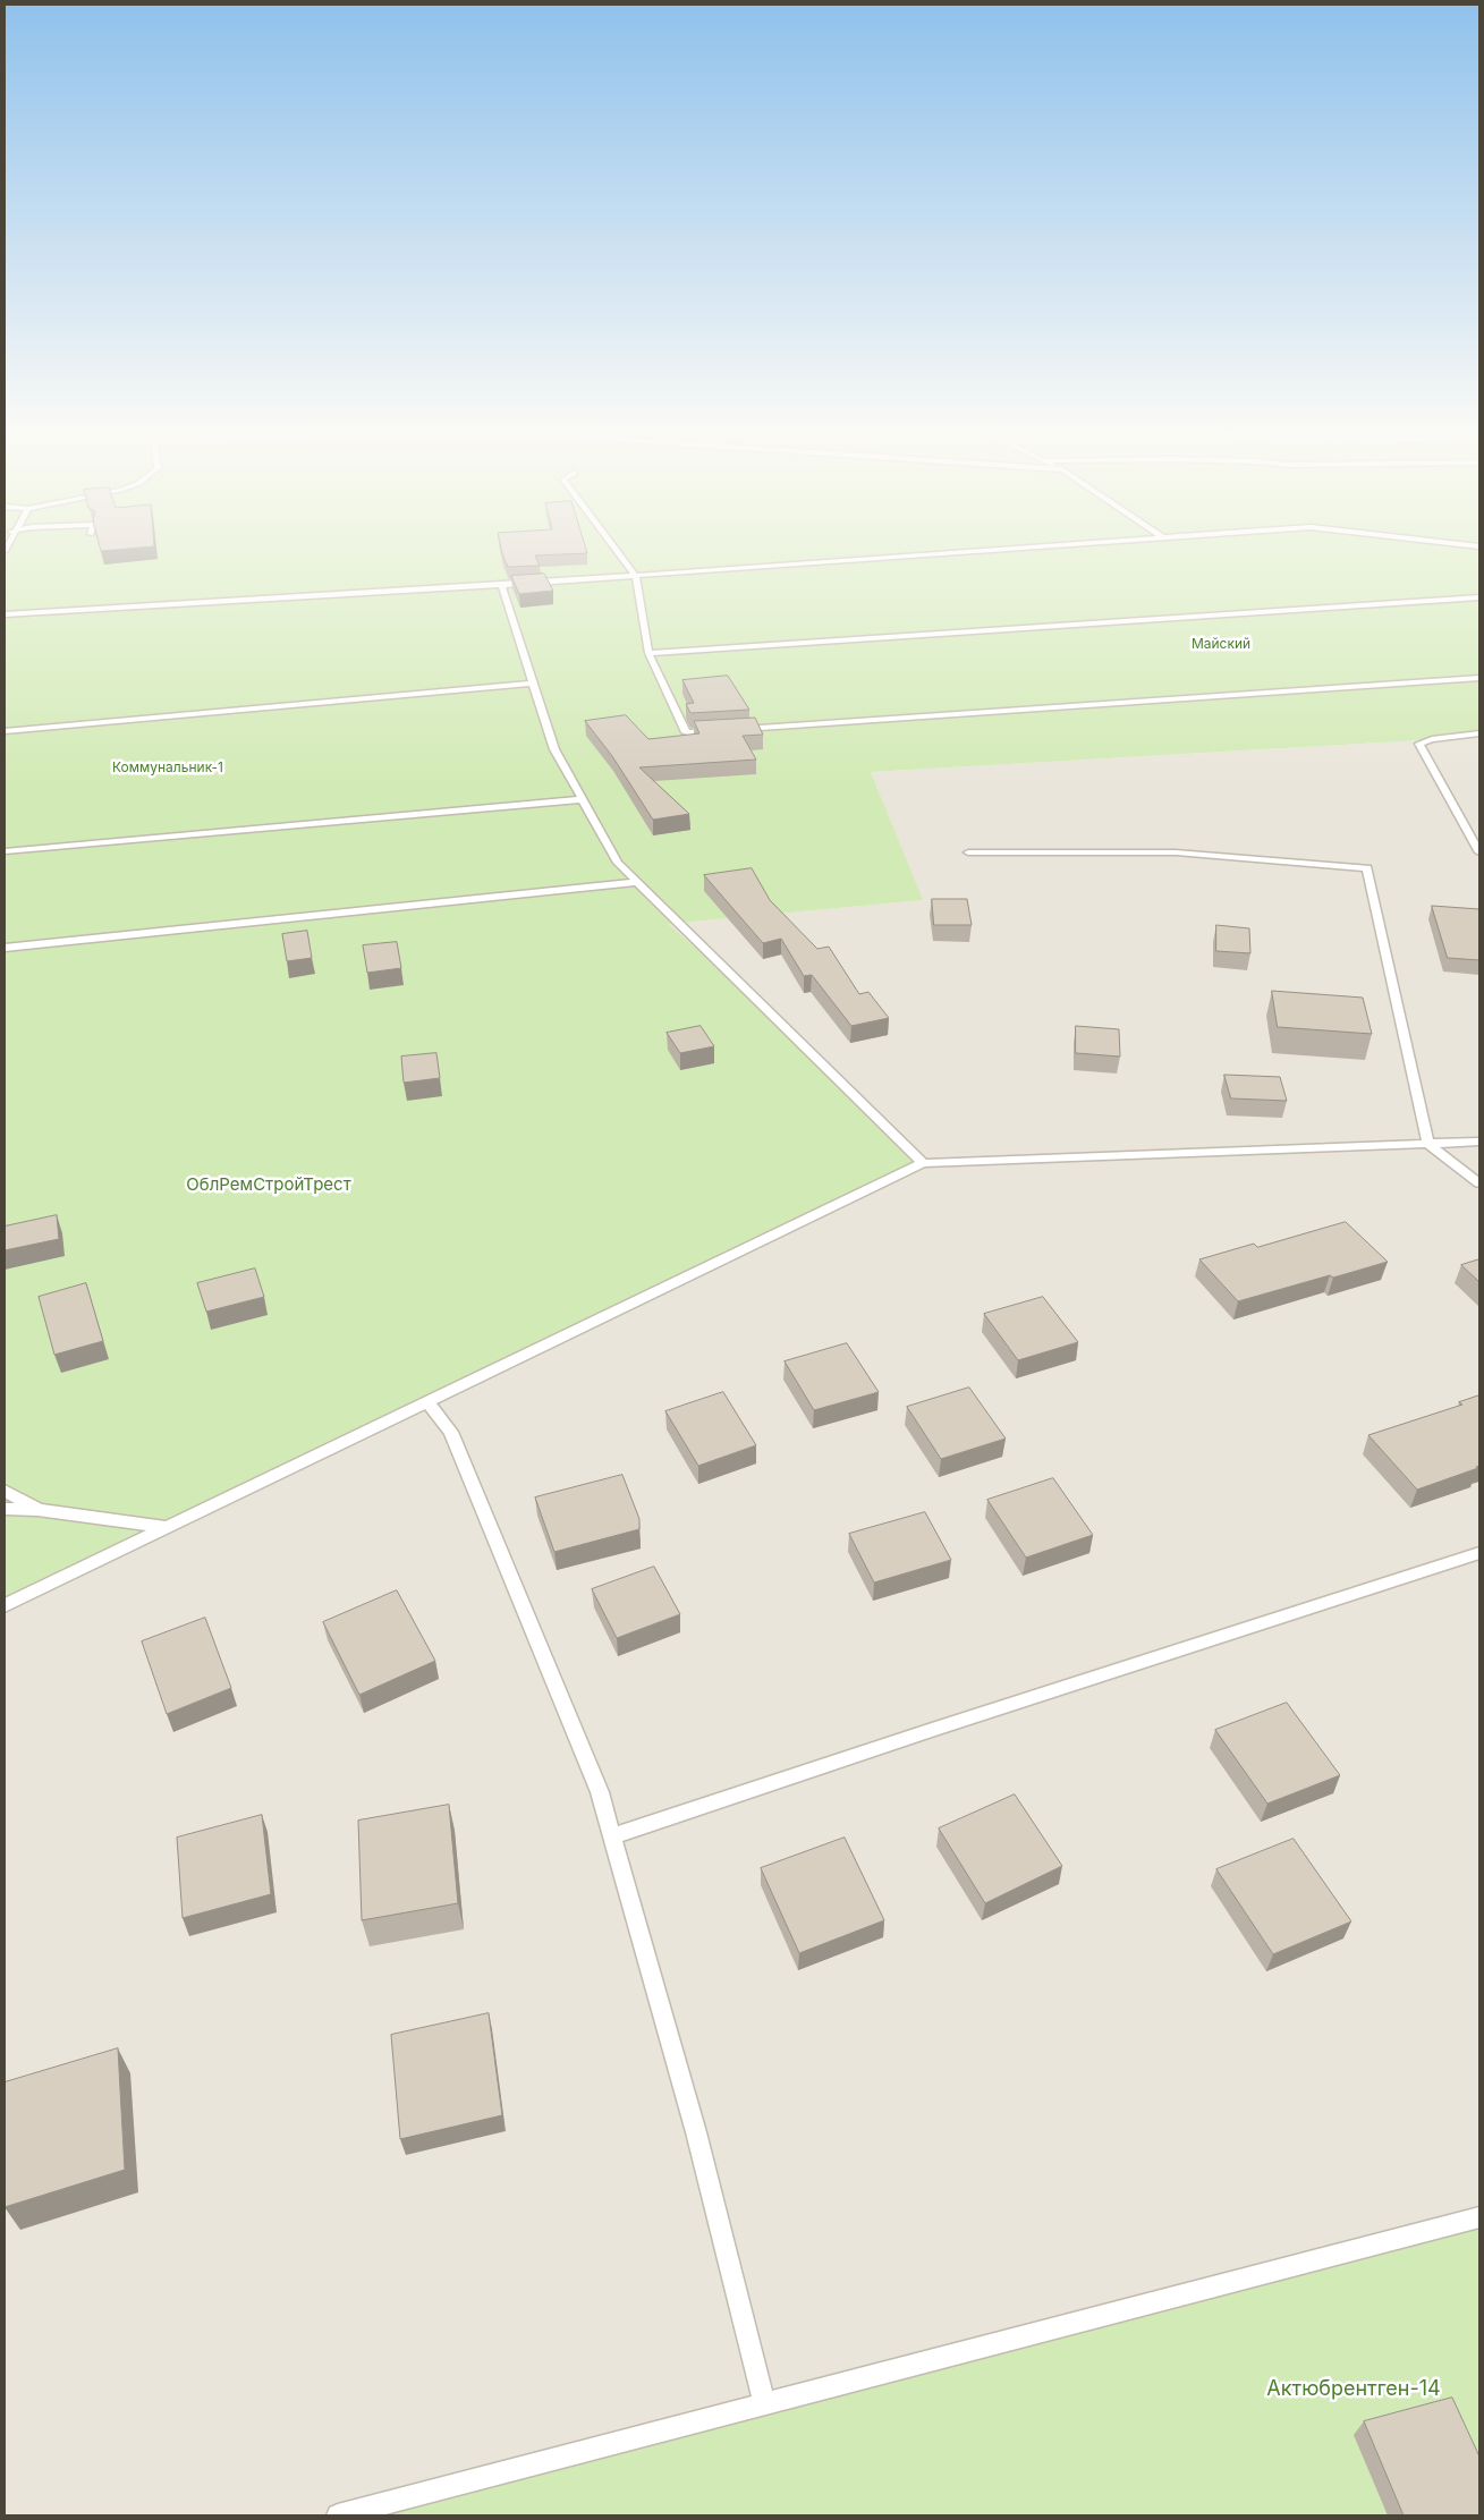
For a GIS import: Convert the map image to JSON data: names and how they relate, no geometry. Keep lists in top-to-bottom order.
{
  "parks": [
    "Майский",
    "Коммунальник-1",
    "ОблРемСтройТрест",
    "Актюбрентген-14"
  ]
}
